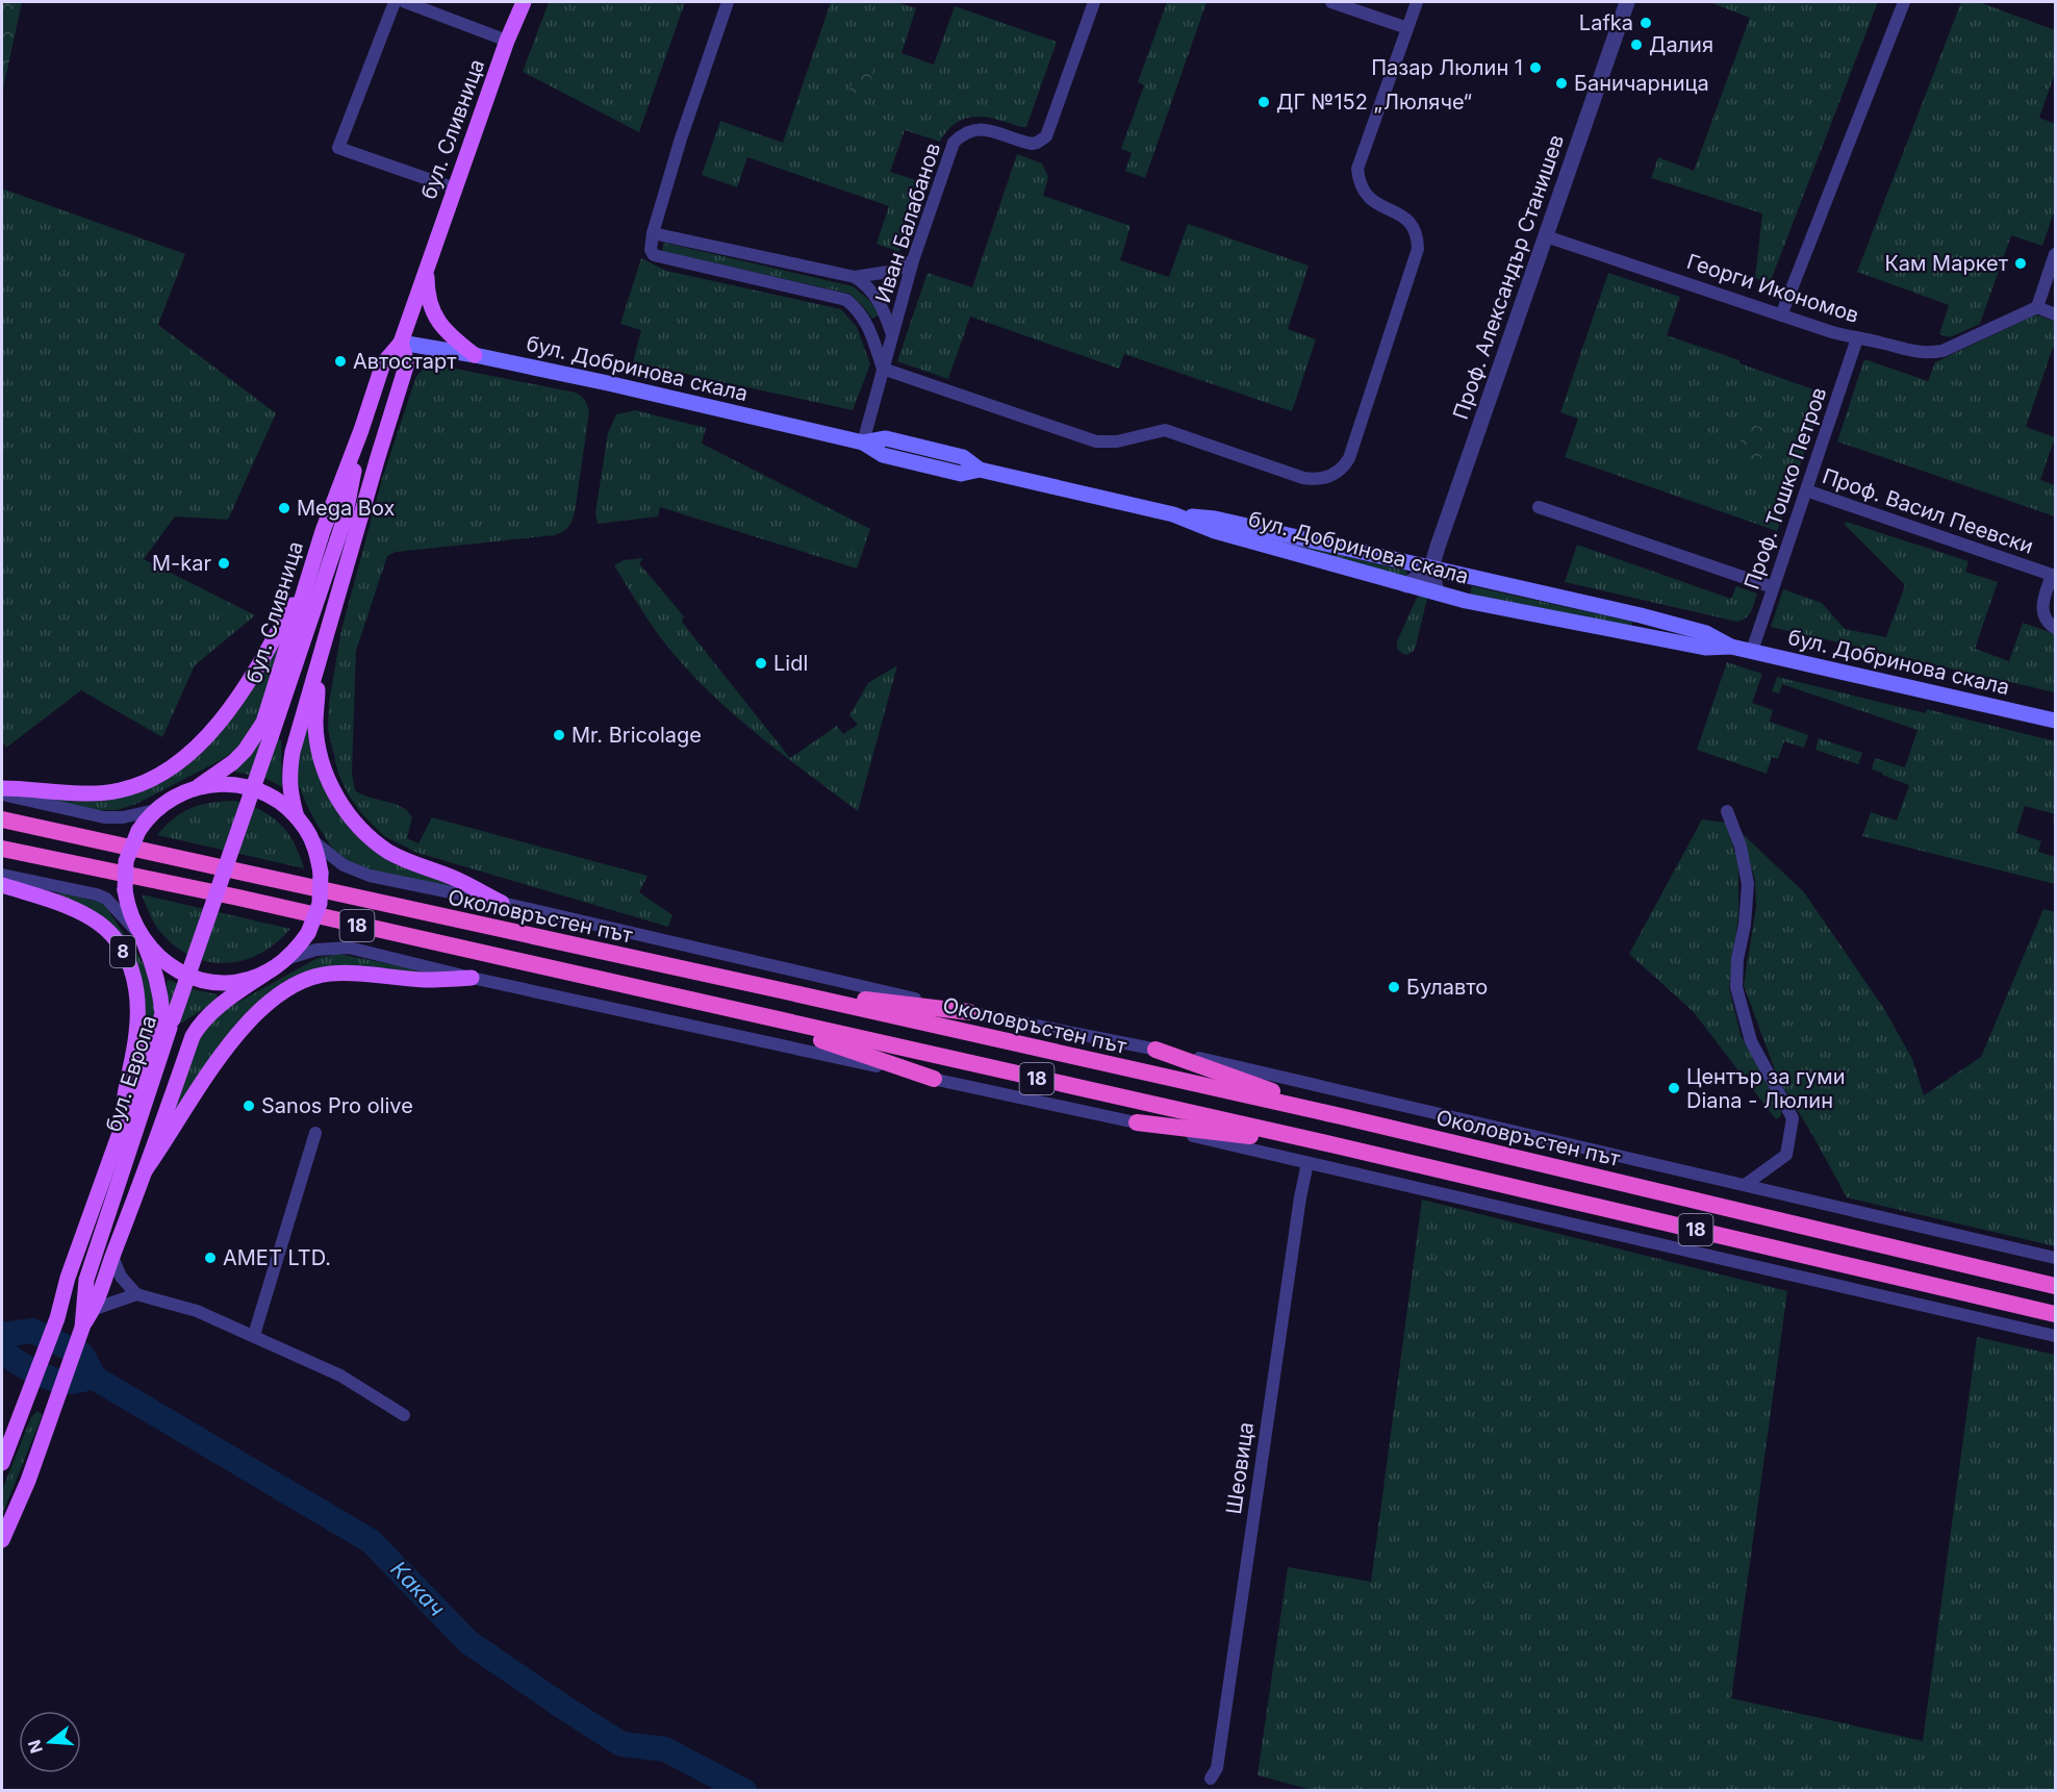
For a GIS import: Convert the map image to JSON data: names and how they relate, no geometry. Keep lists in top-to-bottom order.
{
  "streets": {
    "highway": ["Околовръстен път", "18"],
    "main road": [
      "бул. Сливница",
      "бул. Добринова скала",
      "8",
      "бул. Европа"
    ],
    "street": [
      "Иван Балабанов",
      "Проф. Александър Станишев",
      "Георги Икономов",
      "Проф. Тошко Петров",
      "Проф. Васил Пеевски",
      "Шеовица"
    ]
  },
  "crossings": [
    ["бул. Сливница", "бул. Добринова скала"],
    ["бул. Сливница", "Околовръстен път"],
    ["бул. Сливница", "бул. Европа"],
    ["Иван Балабанов", "бул. Добринова скала"],
    ["Проф. Александър Станишев", "Георги Икономов"],
    ["Проф. Александър Станишев", "бул. Добринова скала"],
    ["Георги Икономов", "Проф. Тошко Петров"],
    ["бул. Добринова скала", "Проф. Тошко Петров"],
    ["Проф. Тошко Петров", "Проф. Васил Пеевски"],
    ["Околовръстен път", "бул. Европа"],
    ["8", "бул. Европа"]
  ],
  "water": ["Какач"],
  "places": [
    "Lafka",
    "Далия",
    "Пазар Люлин 1",
    "Баничарница",
    "ДГ №152 „Люляче“",
    "Кам Маркет",
    "Автостарт",
    "Mega Box",
    "M-kar",
    "Lidl",
    "Mr. Bricolage",
    "Булавто",
    "Център за гуми Diana - Люлин",
    "Sanos Pro olive",
    "AMET LTD."
  ],
  "north": "left"
}
